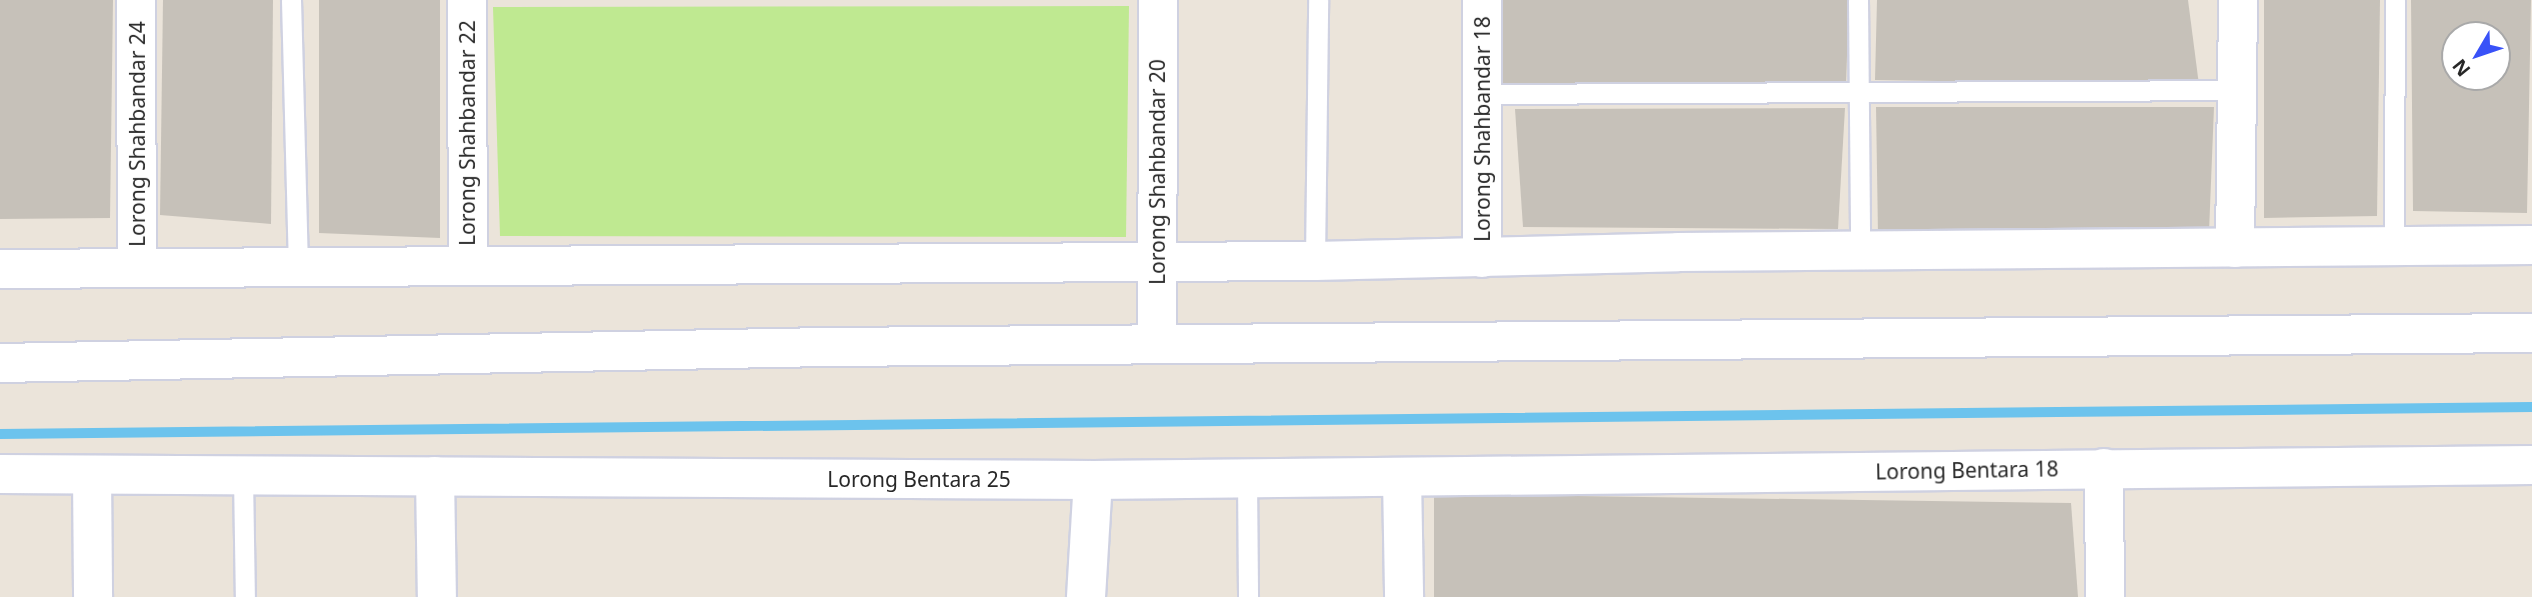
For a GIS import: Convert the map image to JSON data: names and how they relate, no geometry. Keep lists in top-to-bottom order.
{
  "streets": {
    "street": [
      "Lorong Shahbandar 18",
      "Lorong Shahbandar 22",
      "Lorong Shahbandar 24",
      "Lorong Shahbandar 20",
      "Lorong Bentara 18",
      "Lorong Bentara 25"
    ]
  },
  "crossings": [
    ["Lorong Bentara 18", "Lorong Bentara 25"]
  ],
  "north": "bottom left"
}
